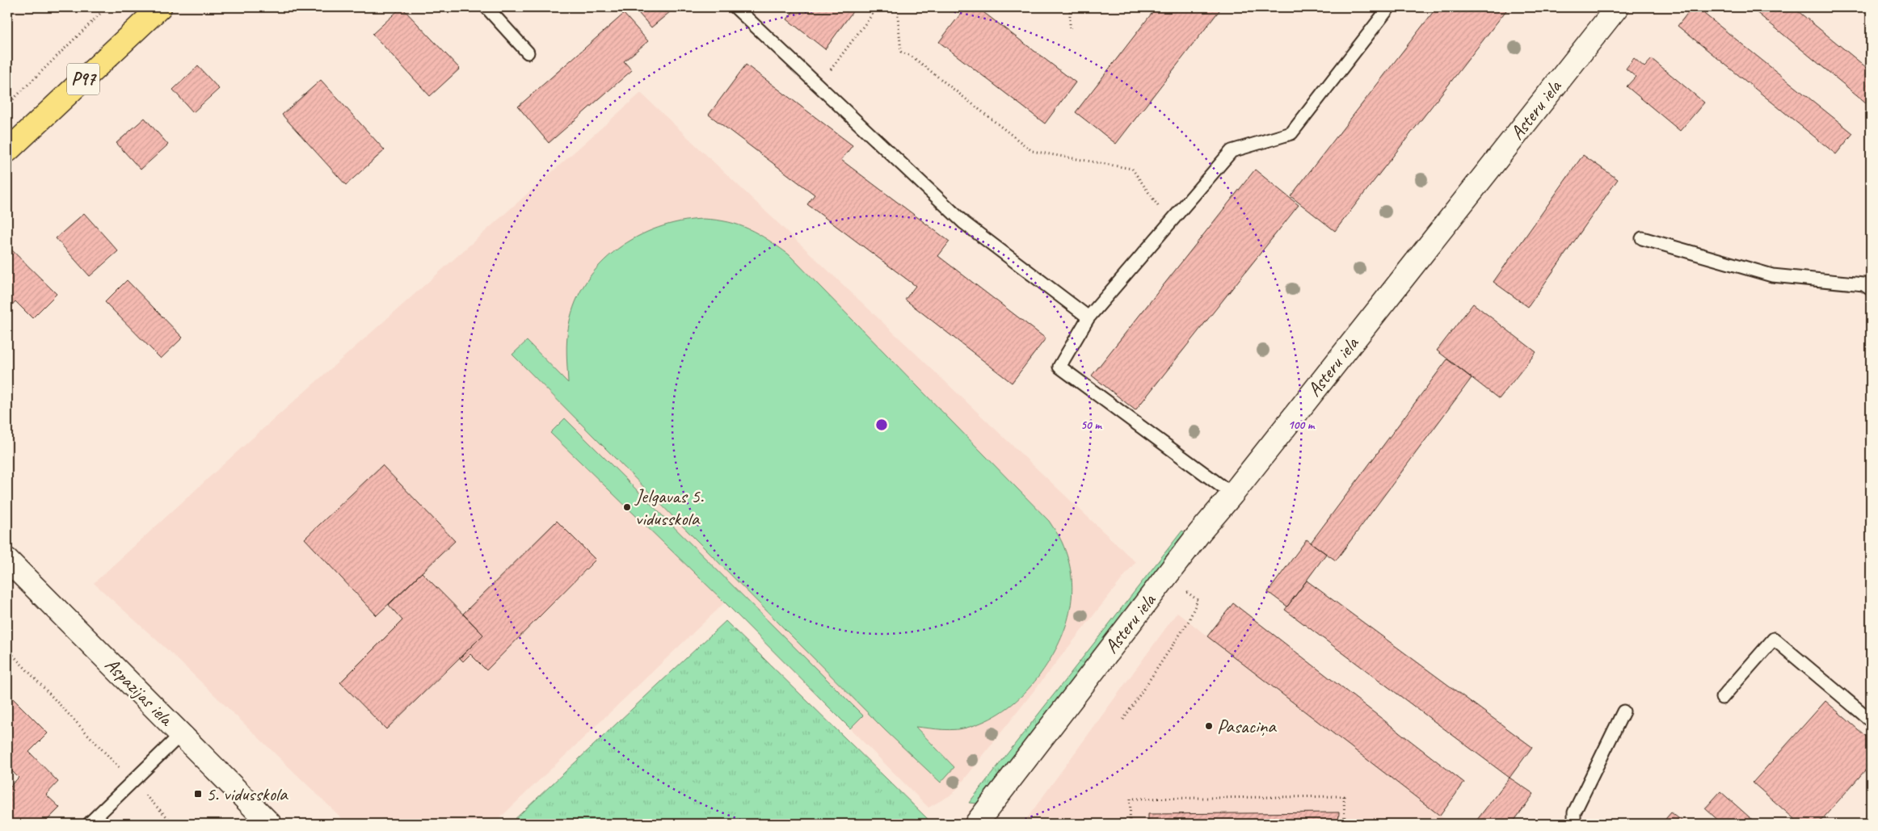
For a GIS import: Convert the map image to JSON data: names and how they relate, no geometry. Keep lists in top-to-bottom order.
{
  "streets": {
    "main road": ["P97"],
    "street": ["Asteru iela", "Aspazijas iela"]
  },
  "places": {
    "other": ["Jelgavas 5. vidusskola", "Pasaciņa"],
    "transit": ["5. vidusskola"]
  },
  "rings": ["50 m", "100 m"]
}
